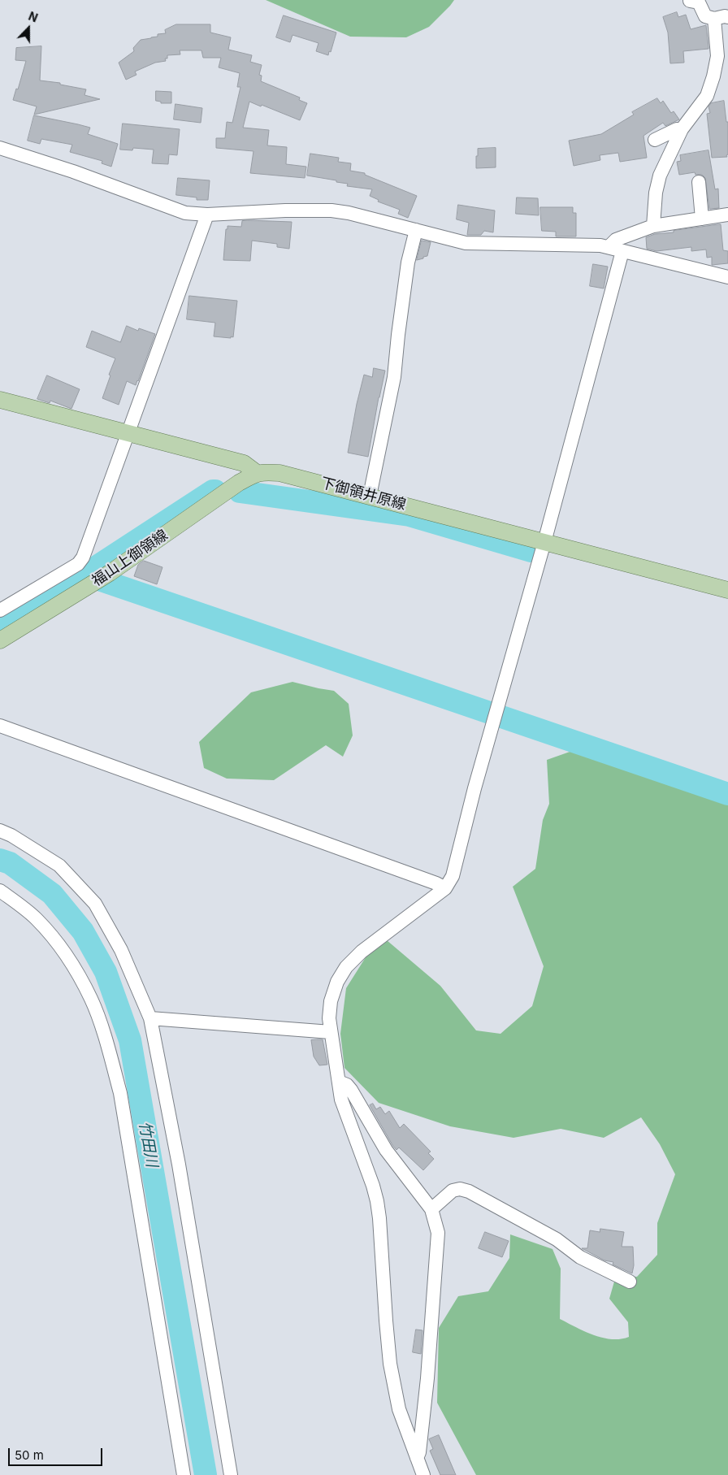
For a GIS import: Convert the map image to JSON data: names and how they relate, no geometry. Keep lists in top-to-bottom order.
{
  "streets": {
    "main road": ["下御領井原線", "福山上御領線"]
  },
  "crossings": [
    ["下御領井原線", "福山上御領線"]
  ],
  "water": ["竹田川"],
  "scale_bar": "50 m",
  "north": "top"
}
